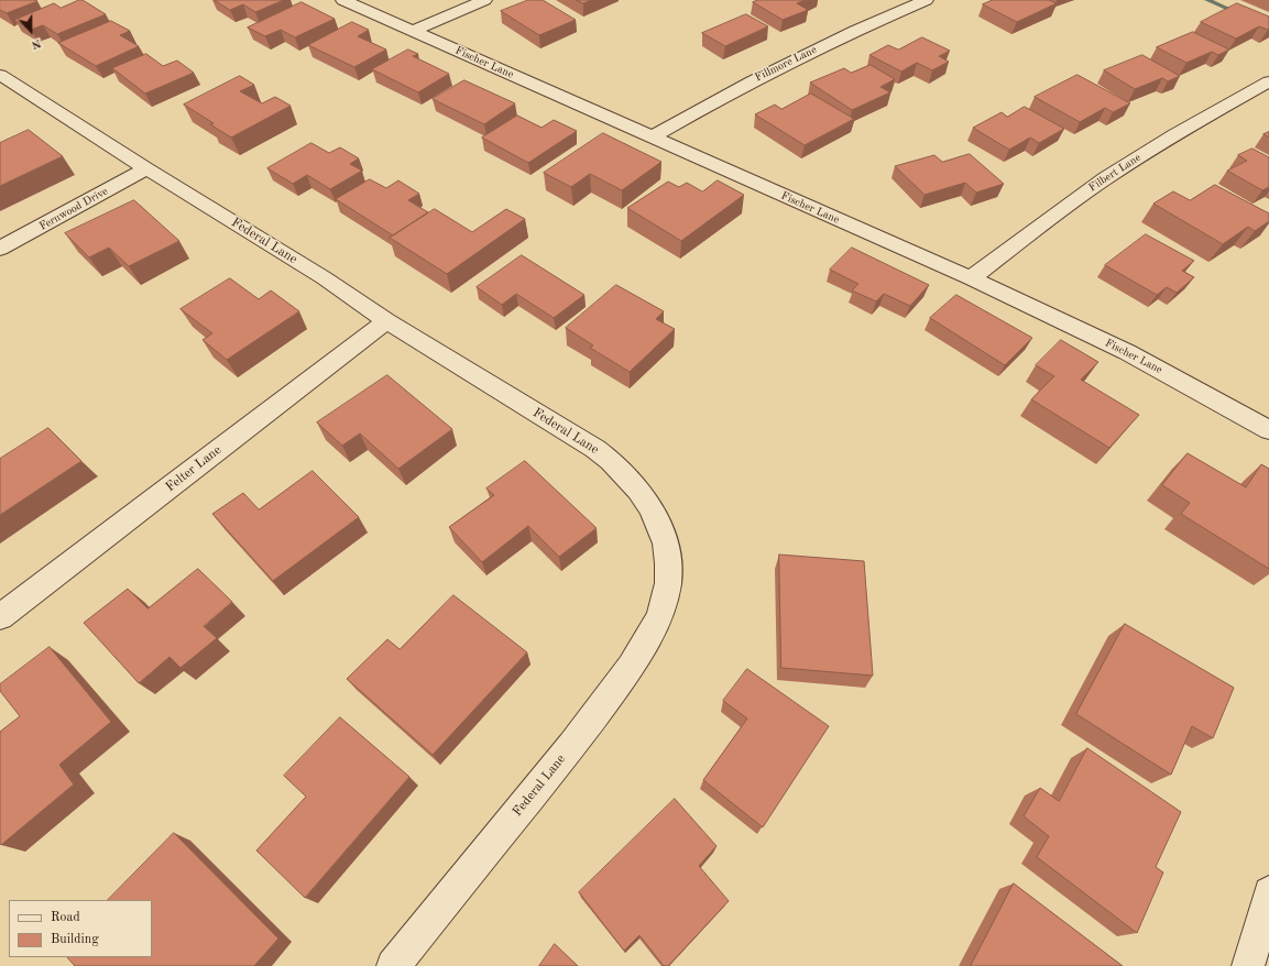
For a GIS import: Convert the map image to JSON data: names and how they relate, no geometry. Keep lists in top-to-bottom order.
{
  "streets": {
    "street": [
      "Fischer Lane",
      "Fillmore Lane",
      "Filbert Lane",
      "Fernwood Drive",
      "Federal Lane",
      "Felter Lane"
    ]
  },
  "crossings": [
    ["Fischer Lane", "Fillmore Lane"],
    ["Fischer Lane", "Filbert Lane"],
    ["Fernwood Drive", "Federal Lane"],
    ["Federal Lane", "Felter Lane"]
  ],
  "legend": ["Road", "Building"],
  "north": "bottom"
}
